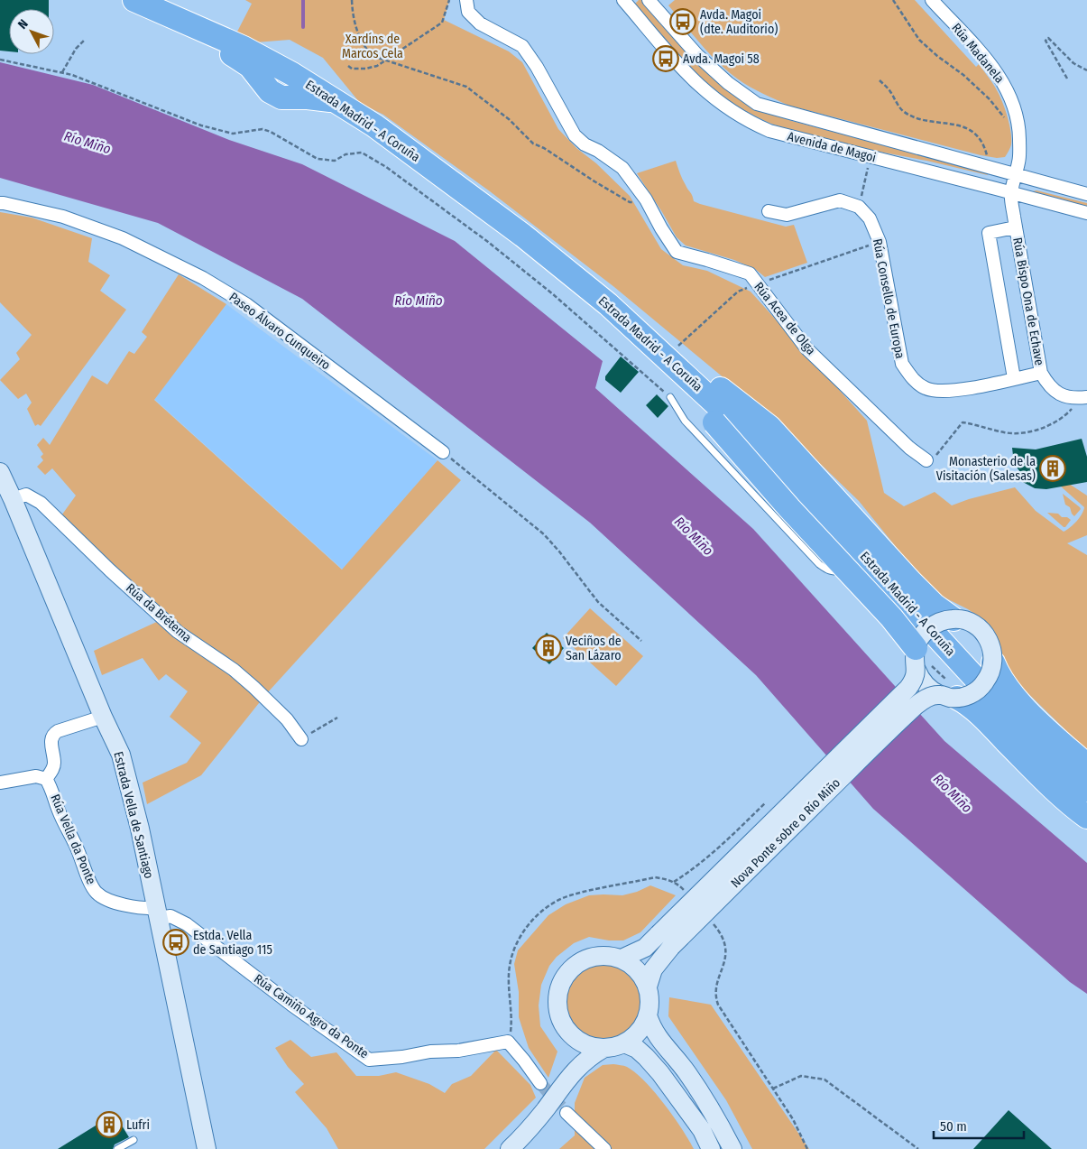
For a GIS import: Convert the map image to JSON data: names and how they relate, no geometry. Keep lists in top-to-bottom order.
{
  "streets": {
    "highway": ["Estrada Madrid - A Coruña"],
    "main road": ["Estrada Vella de Santiago", "Nova Ponte sobre o Río Miño"],
    "street": [
      "Rúa Madanela",
      "Avenida de Magoi",
      "Rúa Consello de Europa",
      "Rúa Bispo Ona de Echave",
      "Rúa Acea de Olga",
      "Paseo Álvaro Cunqueiro",
      "Rúa da Brétema",
      "Rúa Vella da Ponte",
      "Rúa Camiño Agro da Ponte"
    ]
  },
  "crossings": [
    ["Rúa Madanela", "Avenida de Magoi"],
    ["Rúa Madanela", "Rúa Bispo Ona de Echave"],
    ["Avenida de Magoi", "Rúa Bispo Ona de Echave"],
    ["Rúa Consello de Europa", "Rúa Bispo Ona de Echave"],
    ["Rúa da Brétema", "Estrada Vella de Santiago"],
    ["Estrada Vella de Santiago", "Rúa Vella da Ponte"],
    ["Estrada Vella de Santiago", "Rúa Camiño Agro da Ponte"],
    ["Rúa Vella da Ponte", "Rúa Camiño Agro da Ponte"]
  ],
  "water": ["Río Miño"],
  "parks": ["Xardíns de Marcos Cela"],
  "places": {
    "bus stop": ["Avda. Magoi (dte. Auditorio)", "Avda. Magoi 58", "Estda. Vella de Santiago 115"],
    "building": ["Monasterio de la Visitación (Salesas)", "Veciños de San Lázaro", "Lufri"]
  },
  "scale_bar": "50 m",
  "north": "top left"
}
